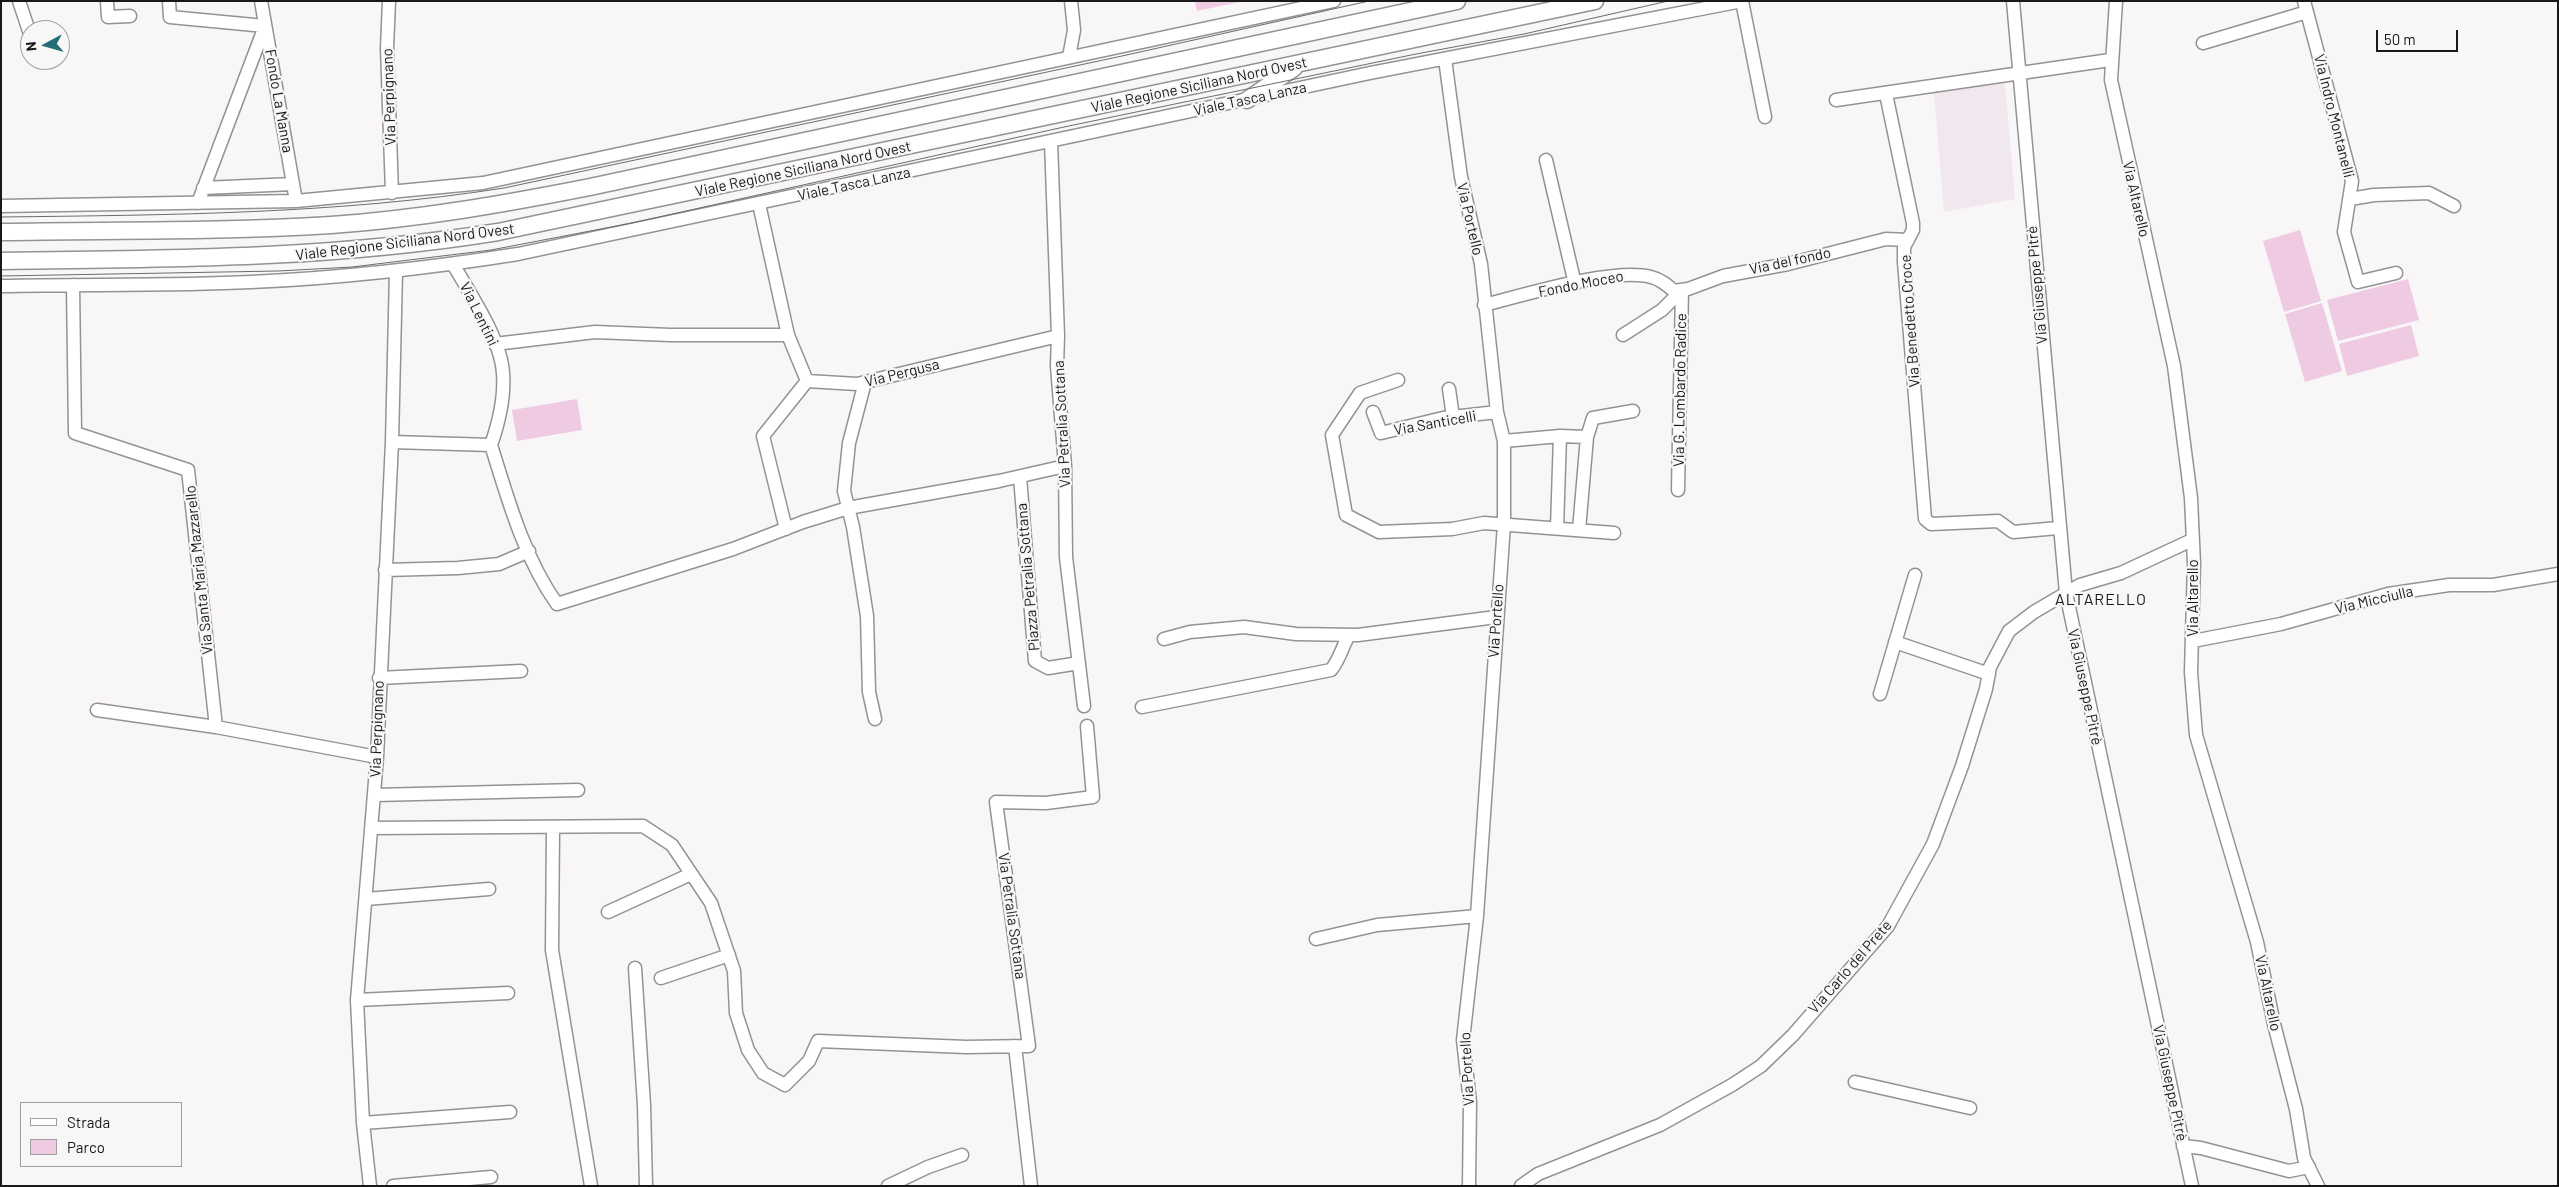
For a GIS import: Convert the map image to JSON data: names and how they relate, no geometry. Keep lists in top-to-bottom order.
{
  "streets": {
    "main road": ["Viale Regione Siciliana Nord Ovest"],
    "street": [
      "Via Perpignano",
      "Viale Tasca Lanza",
      "Fondo La Manna",
      "Via Indro Montanelli",
      "Via Altarello",
      "Via Portello",
      "Via del fondo",
      "Fondo Moceo",
      "Via Giuseppe Pitrè",
      "Via Lentini",
      "Via Benedetto Croce",
      "Via Pergusa",
      "Via G. Lombardo Radice",
      "Via Santicelli",
      "Via Petralia Sottana",
      "Via Santa Maria Mazzarello",
      "Piazza Petralia Sottana",
      "Via Micciulla",
      "Via Carlo del Prete"
    ]
  },
  "crossings": [
    ["Viale Regione Siciliana Nord Ovest", "Via Perpignano"],
    ["Viale Regione Siciliana Nord Ovest", "Viale Tasca Lanza"],
    ["Viale Regione Siciliana Nord Ovest", "Via Lentini"],
    ["Viale Regione Siciliana Nord Ovest", "Via Santa Maria Mazzarello"],
    ["Viale Tasca Lanza", "Via Portello"],
    ["Viale Tasca Lanza", "Via Petralia Sottana"],
    ["Via Altarello", "Via Micciulla"],
    ["Via Altarello", "Via Carlo del Prete"],
    ["Via Portello", "Fondo Moceo"],
    ["Via Portello", "Via Santicelli"],
    ["Via del fondo", "Fondo Moceo"],
    ["Via del fondo", "Via Benedetto Croce"],
    ["Via del fondo", "Via G. Lombardo Radice"],
    ["Fondo Moceo", "Via G. Lombardo Radice"],
    ["Via Giuseppe Pitrè", "Via Benedetto Croce"],
    ["Via Giuseppe Pitrè", "Via Carlo del Prete"],
    ["Via Pergusa", "Via Petralia Sottana"],
    ["Via Petralia Sottana", "Piazza Petralia Sottana"]
  ],
  "districts": ["ALTARELLO"],
  "legend": ["Strada", "Parco"],
  "scale_bar": "50 m",
  "north": "left"
}
